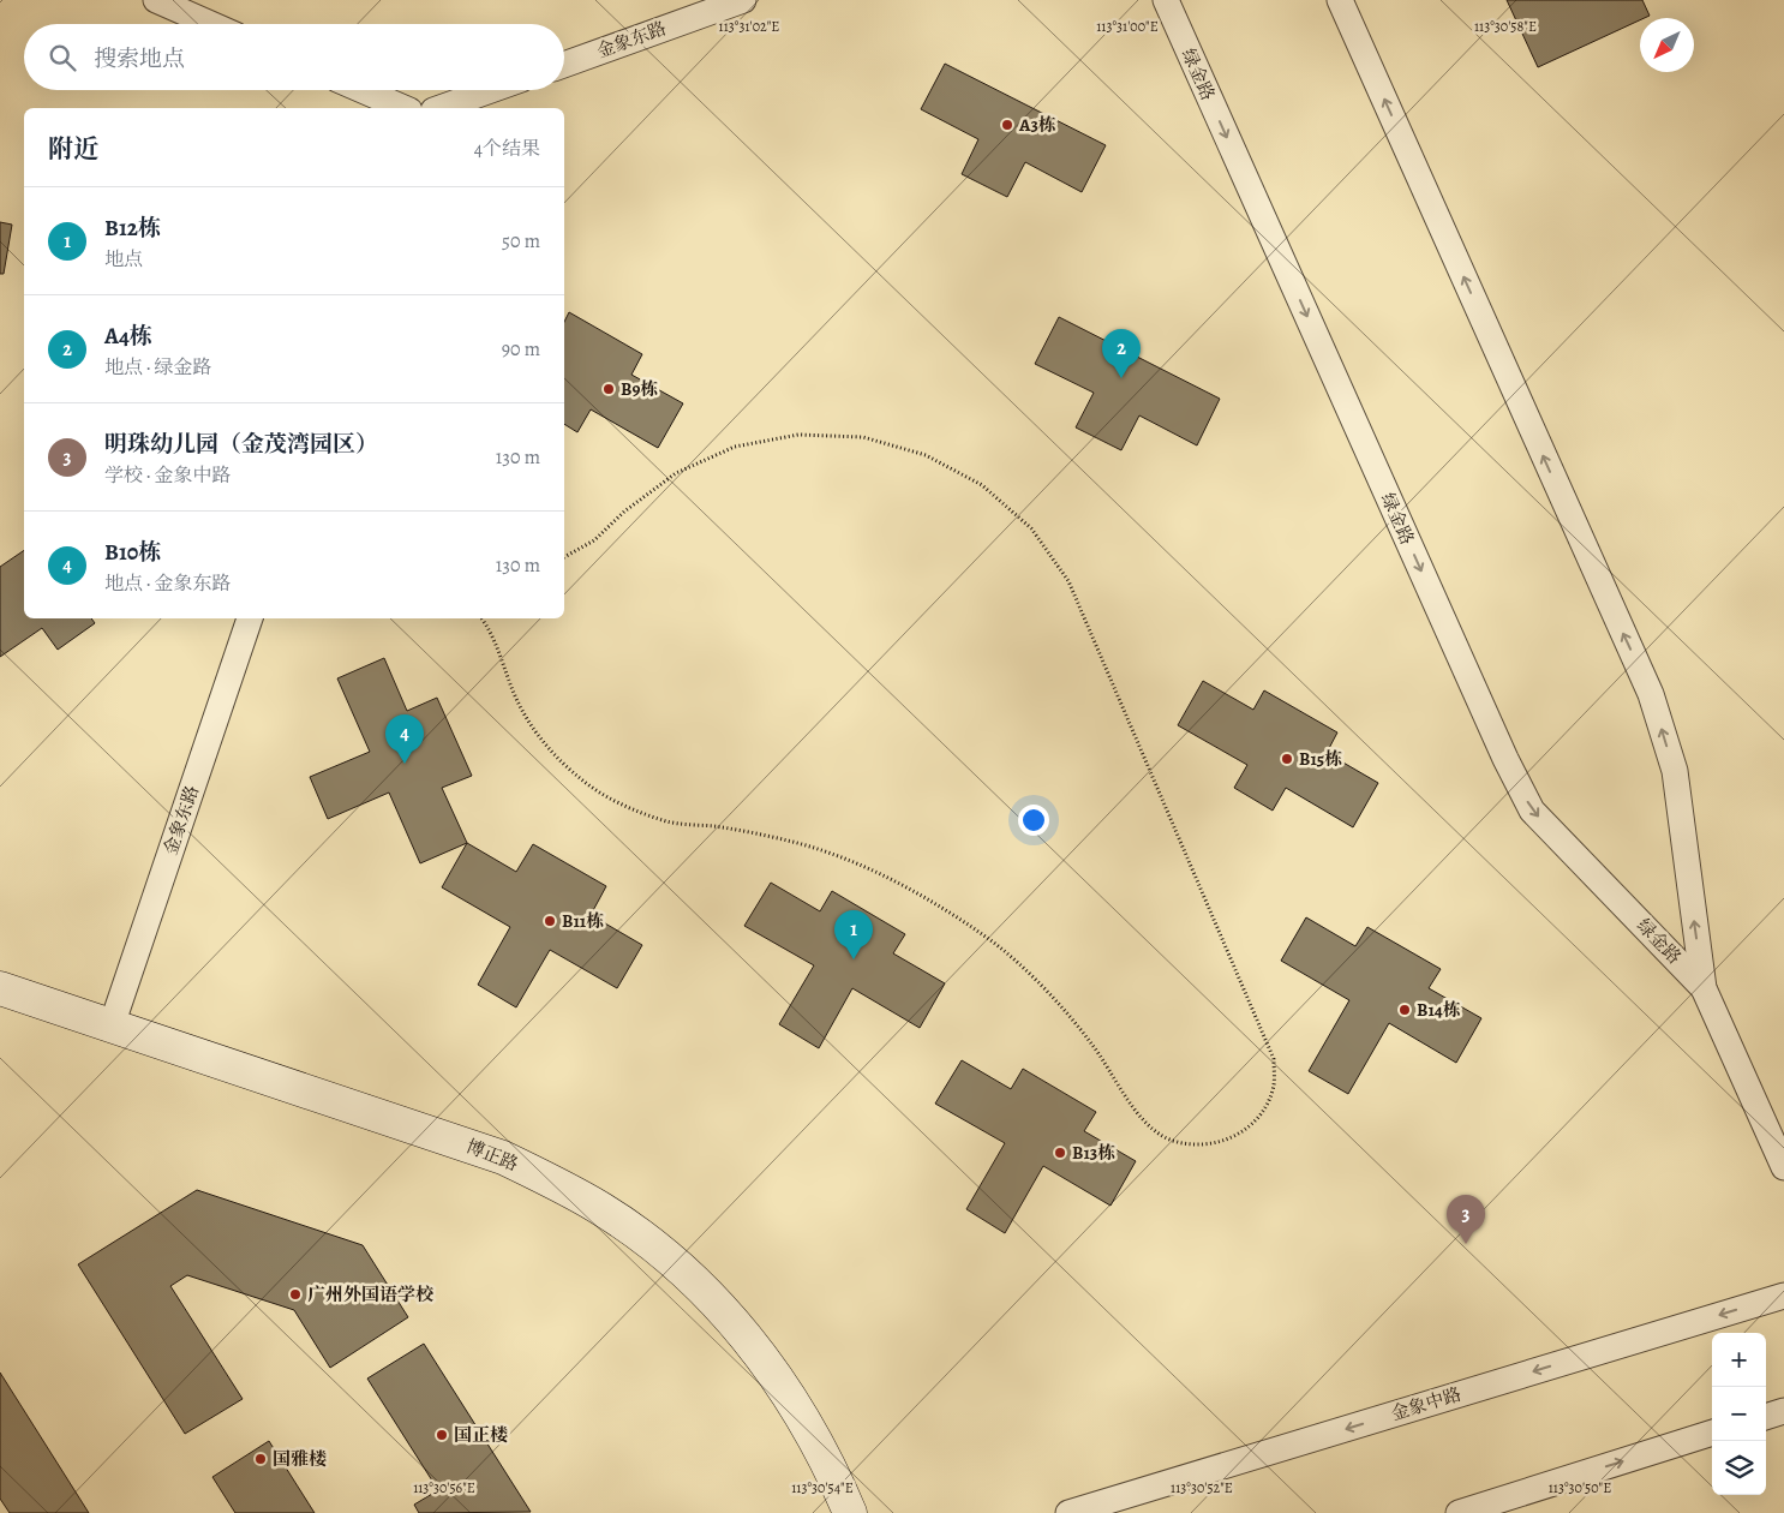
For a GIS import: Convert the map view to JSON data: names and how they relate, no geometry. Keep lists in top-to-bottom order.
{
  "streets": {
    "street": [
      "金象东路",
      "绿金路",
      "博正路",
      "金象中路"
    ]
  },
  "crossings": [
    ["金象东路", "博正路"]
  ],
  "places": [
    "A3栋",
    "B9栋",
    "B15栋",
    "B11栋",
    "B14栋",
    "B13栋",
    "广州外国语学校",
    "国正楼",
    "国雅楼"
  ],
  "north": "bottom left",
  "page": {
    "search": "搜索地点",
    "heading": ["附近", "4个结果"],
    "list": [
      {
        "mark": "1",
        "name": "B12栋",
        "note": "地点",
        "value": "50 m"
      },
      {
        "mark": "2",
        "name": "A4栋",
        "note": "地点 · 绿金路",
        "value": "90 m"
      },
      {
        "mark": "3",
        "name": "明珠幼儿园（金茂湾园区）",
        "note": "学校 · 金象中路",
        "value": "130 m"
      },
      {
        "mark": "4",
        "name": "B10栋",
        "note": "地点 · 金象东路",
        "value": "130 m"
      }
    ],
    "pins": [
      "2",
      "4",
      "1",
      "3"
    ],
    "map_buttons": ["+", "−"]
  },
  "coordinates": [
    "113°30'58\"E",
    "113°31'02\"E",
    "113°31'00\"E",
    "113°30'56\"E",
    "113°30'54\"E",
    "113°30'52\"E",
    "113°30'50\"E"
  ]
}
